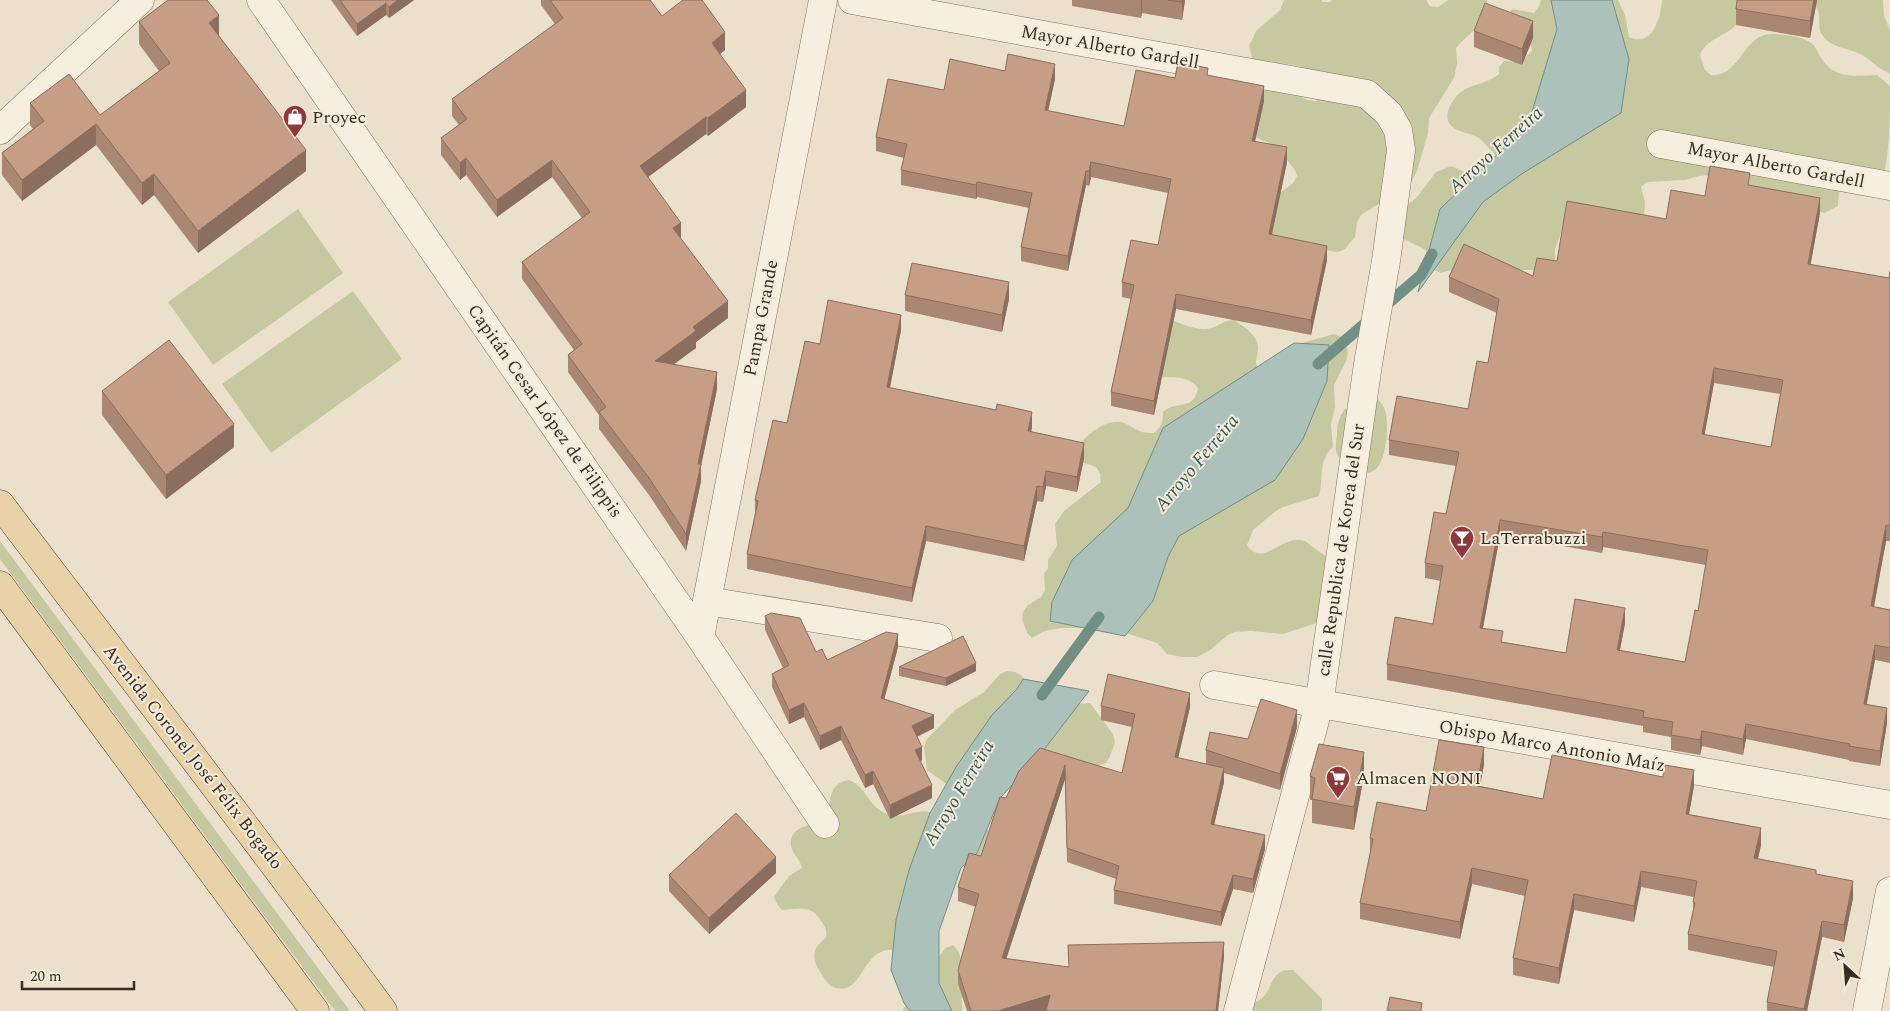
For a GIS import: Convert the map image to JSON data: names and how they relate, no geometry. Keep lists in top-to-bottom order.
{
  "streets": {
    "main road": ["Avenida Coronel José Félix Bogado"],
    "street": [
      "Mayor Alberto Gardell",
      "Pampa Grande",
      "Capitán Cesar López de Filippis",
      "calle Republica de Korea del Sur",
      "Obispo Marco Antonio Maíz"
    ]
  },
  "crossings": [
    ["Mayor Alberto Gardell", "calle Republica de Korea del Sur"],
    ["Pampa Grande", "Capitán Cesar López de Filippis"],
    ["calle Republica de Korea del Sur", "Obispo Marco Antonio Maíz"]
  ],
  "water": ["Arroyo Ferreira"],
  "places": {
    "shop": ["Proyec"],
    "bar": ["LaTerrabuzzi"],
    "supermarket": ["Almacen NONI"]
  },
  "scale_bar": "20 m",
  "north": "top left"
}
